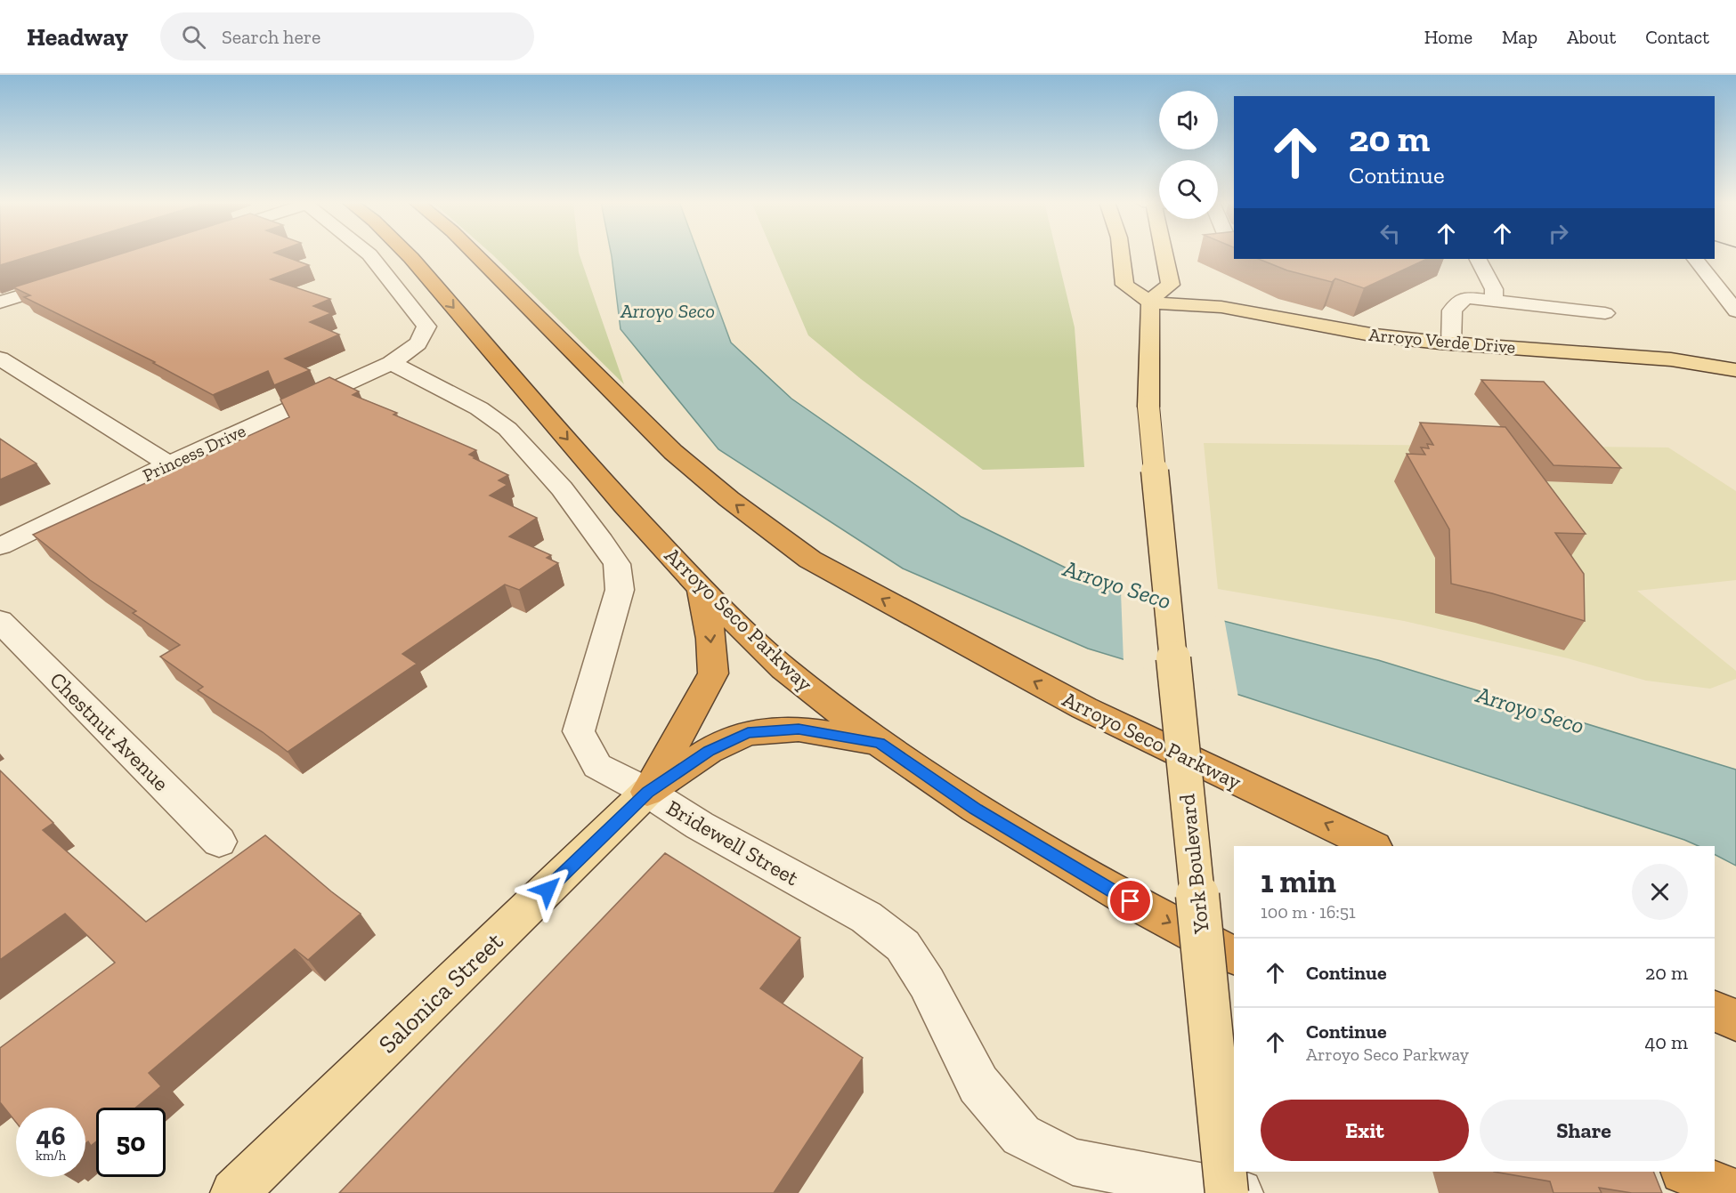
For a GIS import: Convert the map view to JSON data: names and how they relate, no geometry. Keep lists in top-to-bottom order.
{
  "streets": {
    "highway": ["Arroyo Seco Parkway"],
    "main road": ["Arroyo Verde Drive", "York Boulevard", "Salonica Street"],
    "street": ["Princess Drive", "Chestnut Avenue", "Bridewell Street"]
  },
  "crossings": [
    ["Arroyo Verde Drive", "York Boulevard"],
    ["Princess Drive", "Bridewell Street"],
    ["Bridewell Street", "Salonica Street"]
  ],
  "water": ["Arroyo Seco"],
  "page": {
    "header": "Headway",
    "search": "Search here",
    "nav": [
      "Home",
      "Map",
      "About",
      "Contact"
    ],
    "turn": ["20 m", "Continue"],
    "heading": ["1 min", "100 m · 16:51"],
    "list": [
      {
        "name": "Continue",
        "value": "20 m"
      },
      {
        "name": "Continue",
        "note": "Arroyo Seco Parkway",
        "value": "40 m"
      }
    ],
    "buttons": ["Exit", "Share"],
    "speed": "46 km/h",
    "limit": "50"
  }
}
